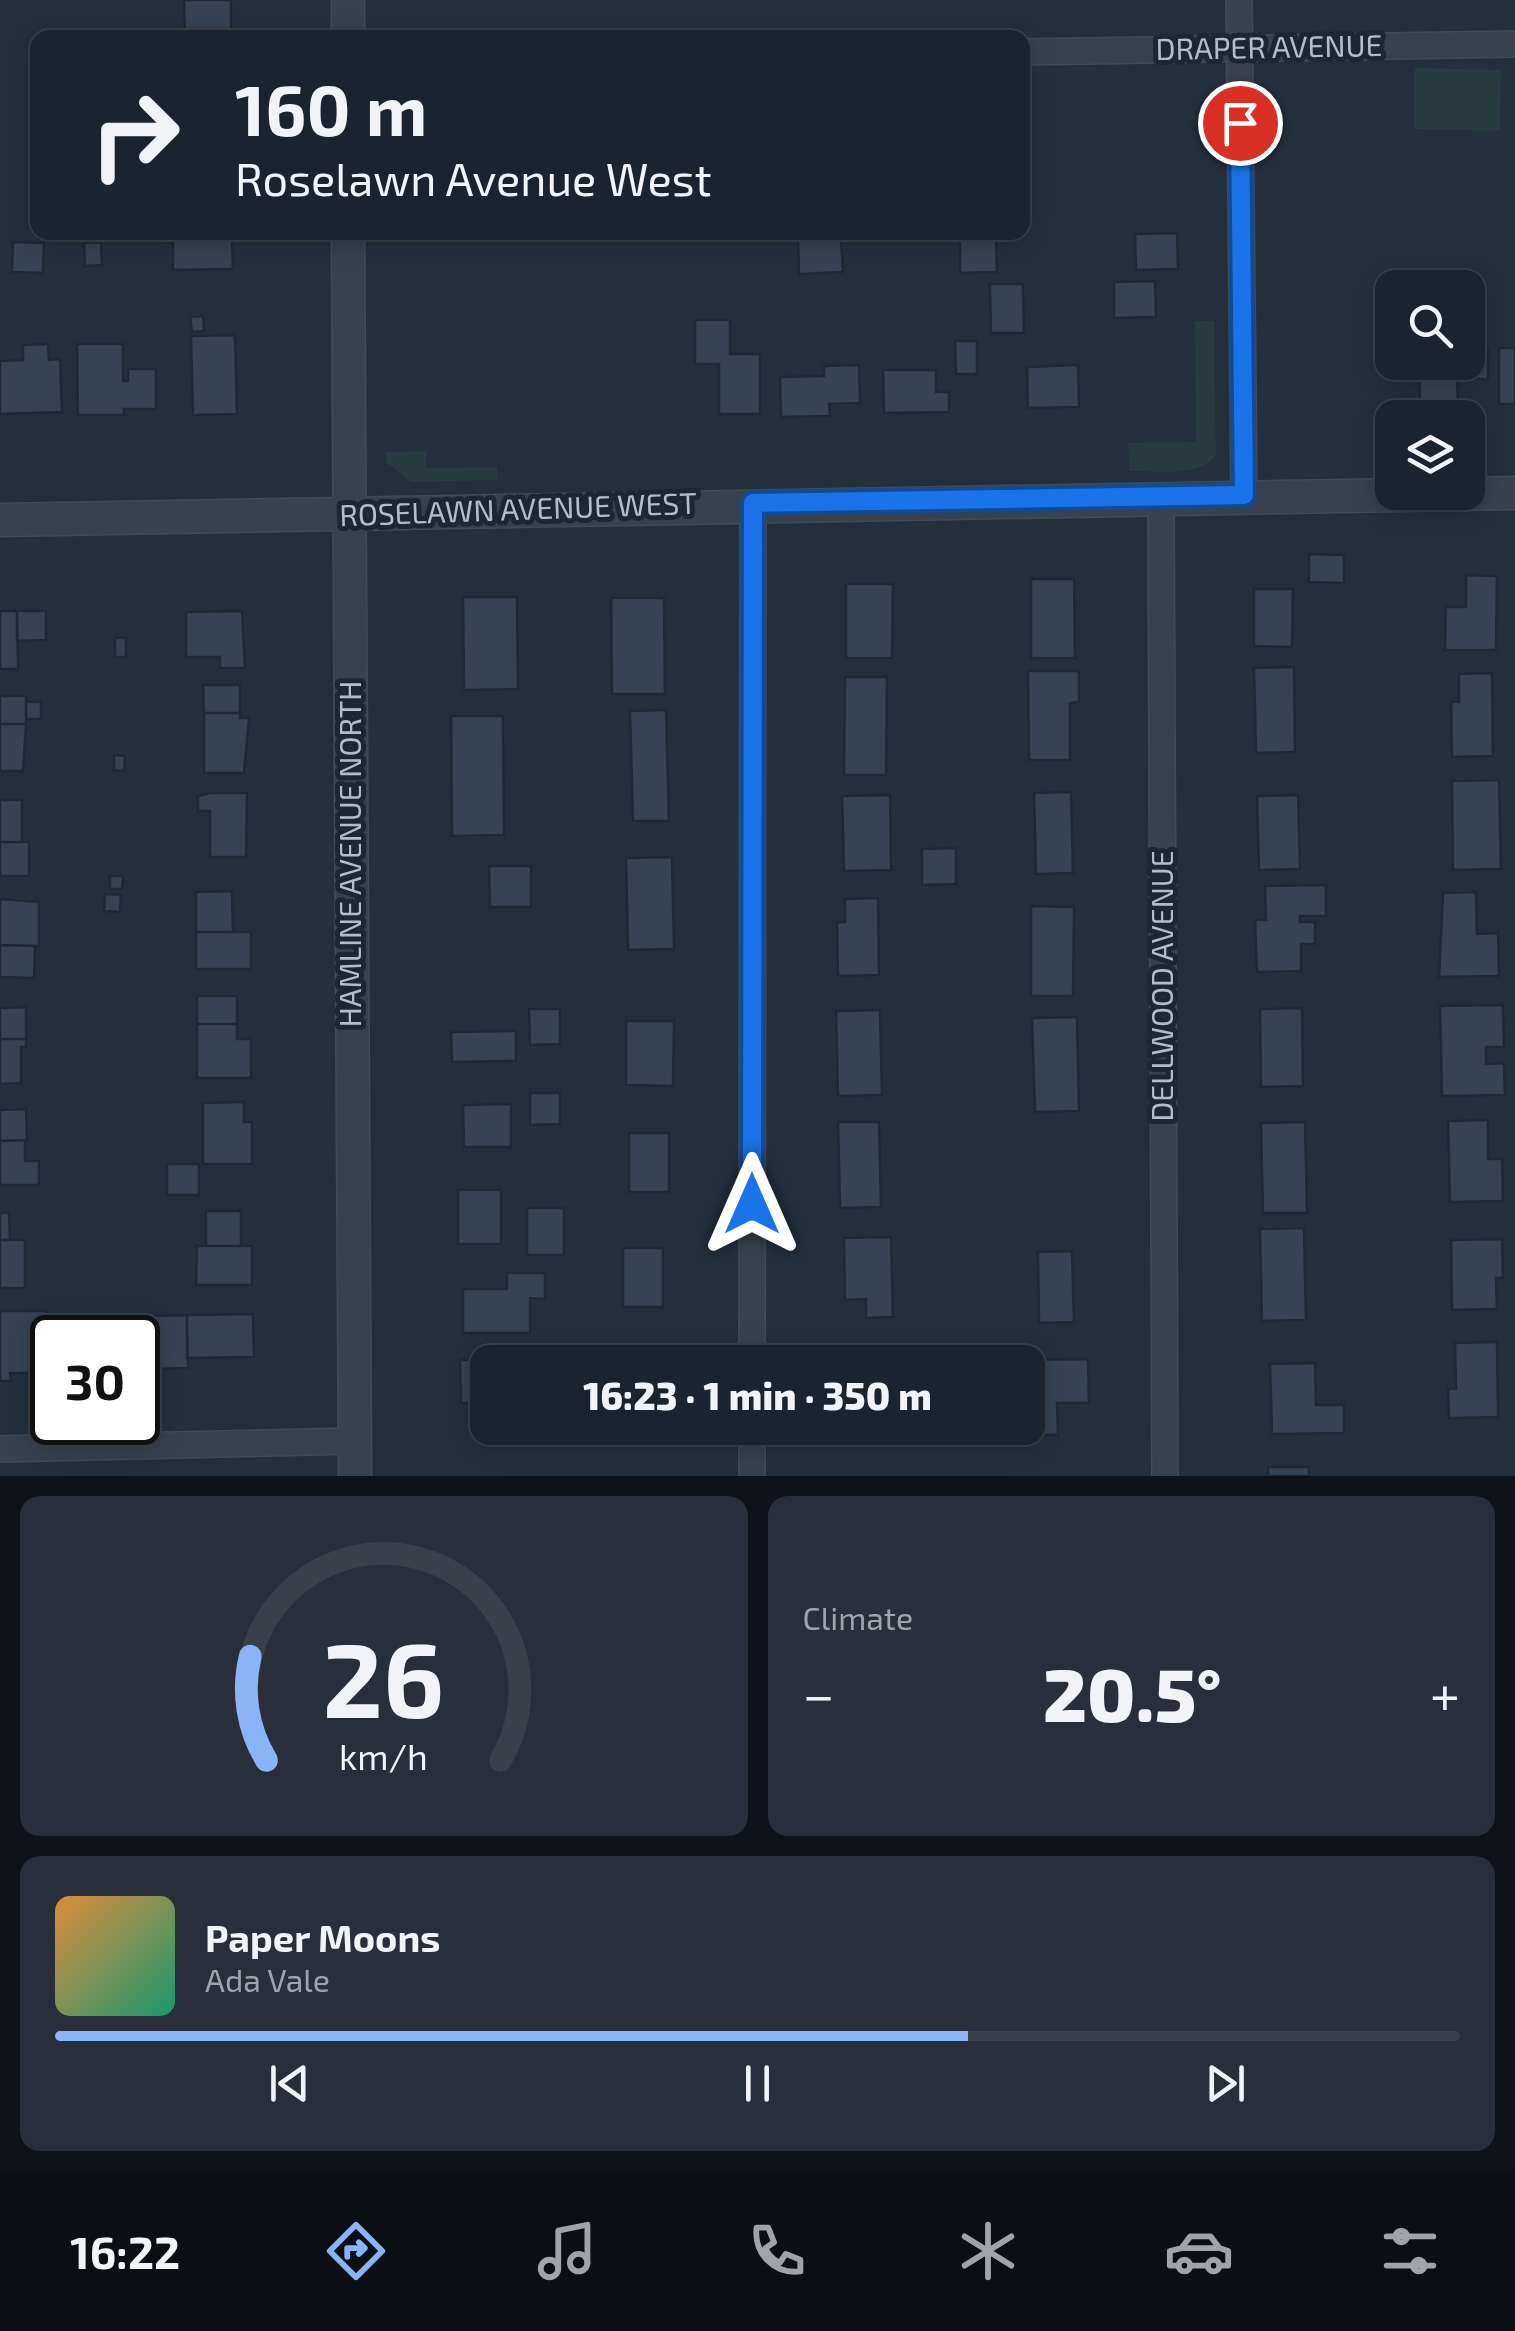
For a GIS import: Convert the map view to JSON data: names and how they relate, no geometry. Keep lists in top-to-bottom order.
{
  "streets": {
    "street": [
      "DRAPER AVENUE",
      "ROSELAWN AVENUE WEST",
      "HAMLINE AVENUE NORTH",
      "DELLWOOD AVENUE"
    ]
  },
  "crossings": [
    ["ROSELAWN AVENUE WEST", "HAMLINE AVENUE NORTH"],
    ["ROSELAWN AVENUE WEST", "DELLWOOD AVENUE"]
  ],
  "page": {
    "turn": ["160 m", "Roselawn Avenue West"],
    "limit": "30",
    "trip": "16:23 · 1 min · 350 m",
    "tile": "Climate",
    "heat": ["−", "20.5°", "+"],
    "song": ["Paper Moons", "Ada Vale"],
    "tabs": "16:22",
    "gauge": ["26", "km/h"]
  }
}
